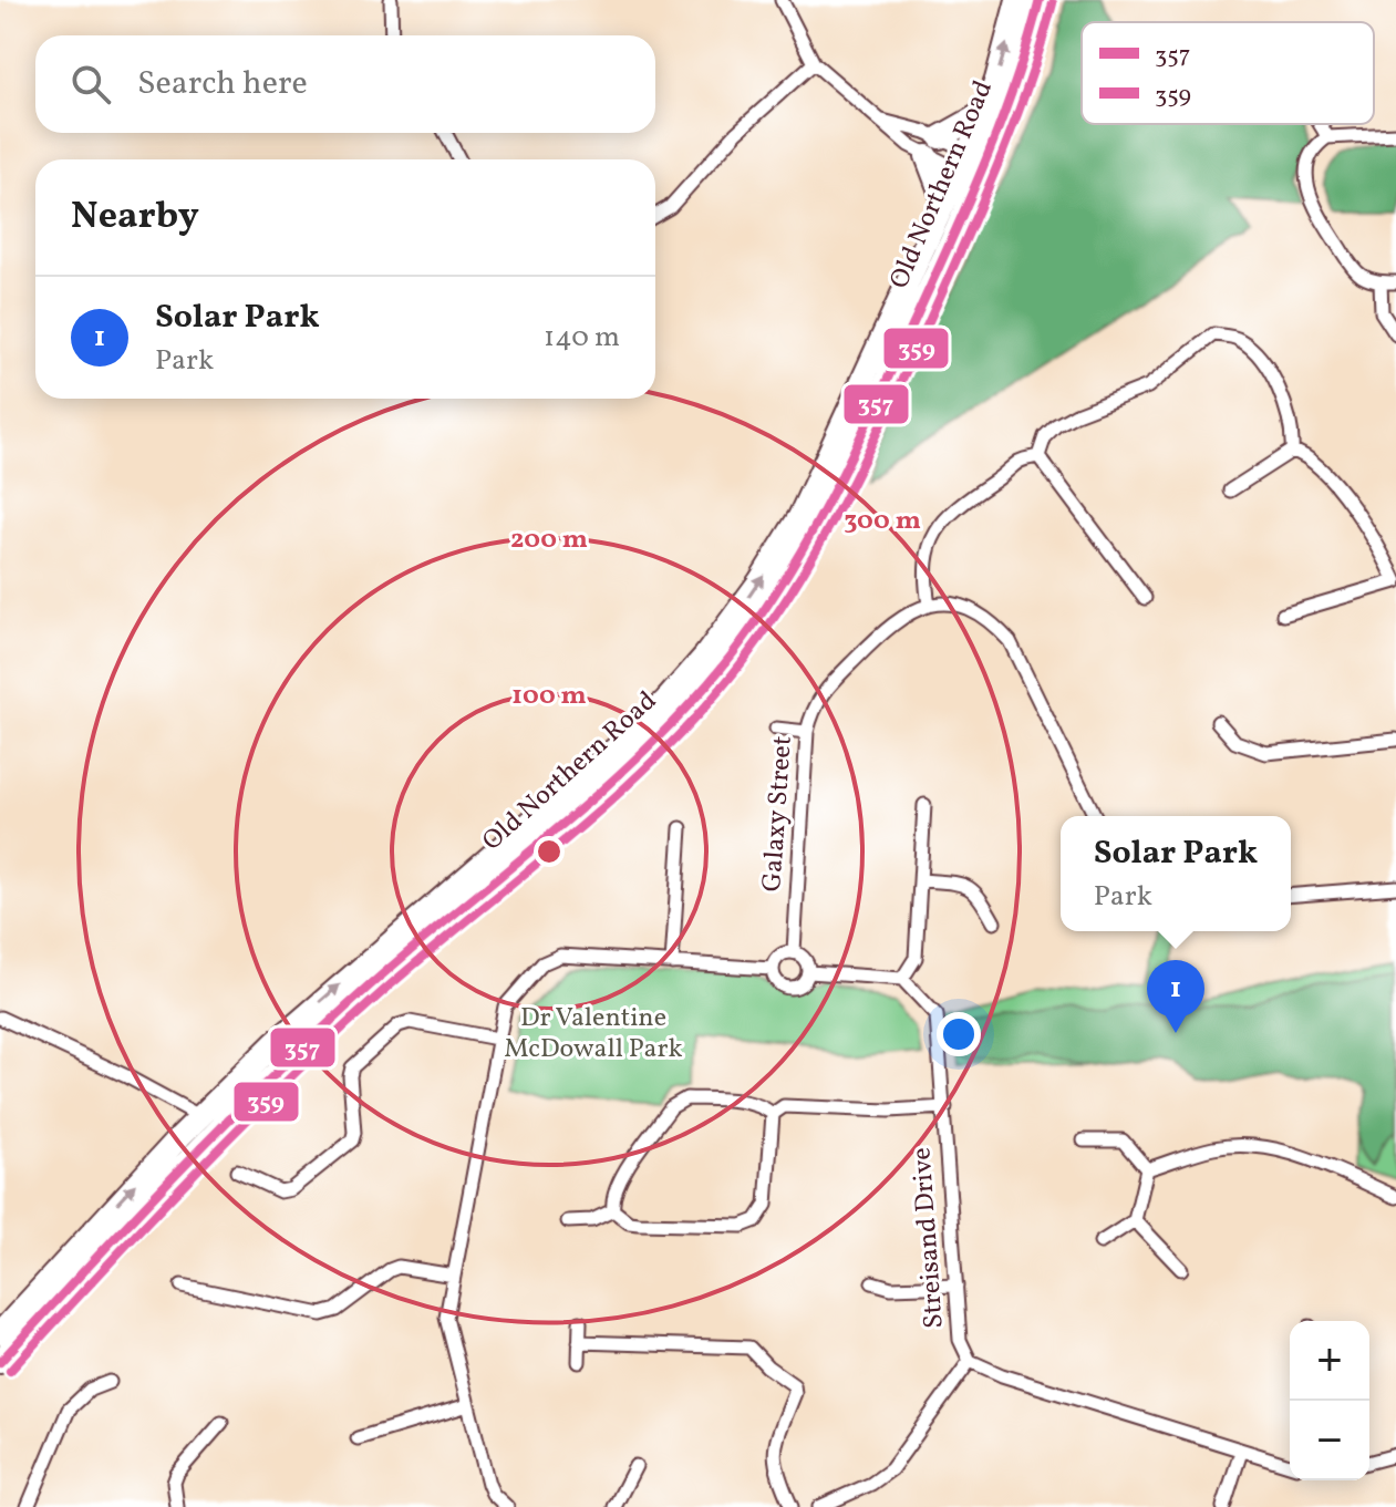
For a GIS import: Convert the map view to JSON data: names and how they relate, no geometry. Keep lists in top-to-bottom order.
{
  "streets": {
    "highway": ["Old Northern Road"],
    "street": ["Galaxy Street", "Streisand Drive"]
  },
  "parks": ["Dr Valentine McDowall Park"],
  "lines": ["transit line 357", "transit line 359"],
  "legend": ["357", "359"],
  "page": {
    "search": "Search here",
    "heading": "Nearby",
    "list": [
      {
        "mark": "1",
        "name": "Solar Park",
        "note": "Park",
        "value": "140 m"
      }
    ],
    "popup": ["Solar Park", "Park"],
    "pins": "1",
    "map_buttons": ["+", "−"]
  },
  "rings": ["300 m", "200 m", "100 m"]
}
